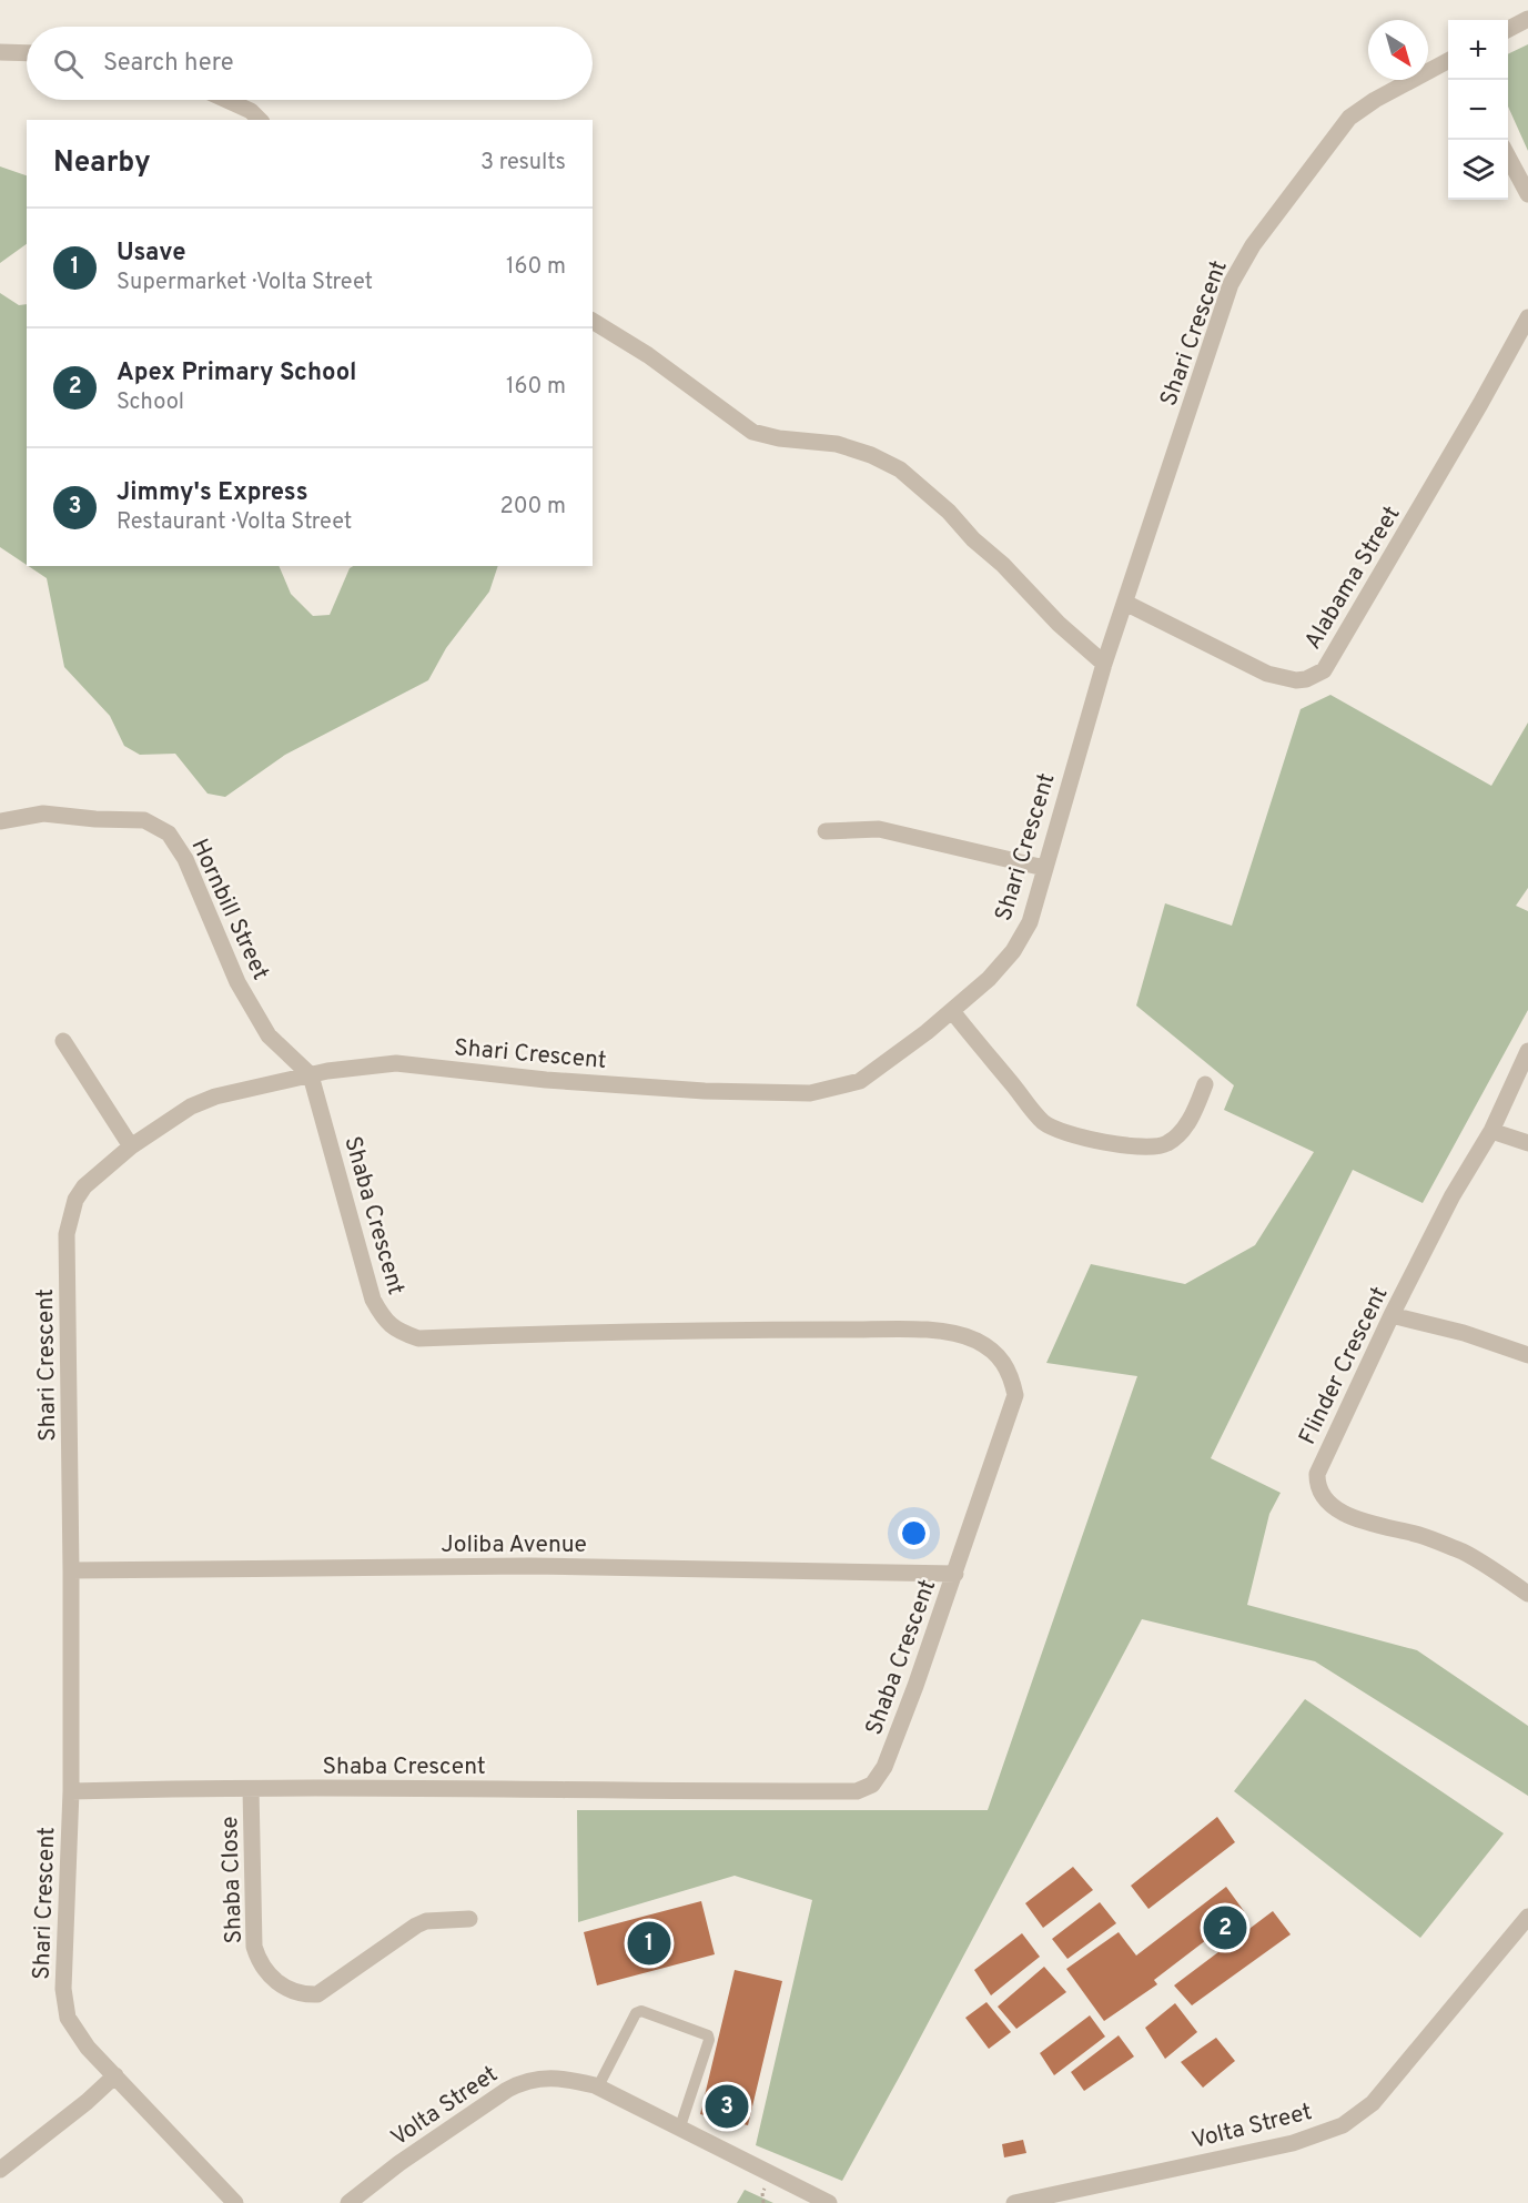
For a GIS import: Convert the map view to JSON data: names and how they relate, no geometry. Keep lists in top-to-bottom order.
{
  "streets": {
    "street": [
      "Shari Crescent",
      "Alabama Street",
      "Hornbill Street",
      "Shaba Crescent",
      "Flinder Crescent",
      "Joliba Avenue",
      "Shaba Close",
      "Volta Street"
    ]
  },
  "crossings": [
    ["Shari Crescent", "Alabama Street"],
    ["Shari Crescent", "Hornbill Street"],
    ["Shari Crescent", "Shaba Crescent"],
    ["Shari Crescent", "Joliba Avenue"],
    ["Hornbill Street", "Shaba Crescent"],
    ["Shaba Crescent", "Joliba Avenue"],
    ["Shaba Crescent", "Shaba Close"]
  ],
  "north": "bottom right",
  "page": {
    "map_buttons": ["+", "−"],
    "search": "Search here",
    "heading": ["Nearby", "3 results"],
    "list": [
      {
        "mark": "1",
        "name": "Usave",
        "note": "Supermarket · Volta Street",
        "value": "160 m"
      },
      {
        "mark": "2",
        "name": "Apex Primary School",
        "note": "School",
        "value": "160 m"
      },
      {
        "mark": "3",
        "name": "Jimmy's Express",
        "note": "Restaurant · Volta Street",
        "value": "200 m"
      }
    ],
    "pins": ["2", "1", "3"]
  }
}
